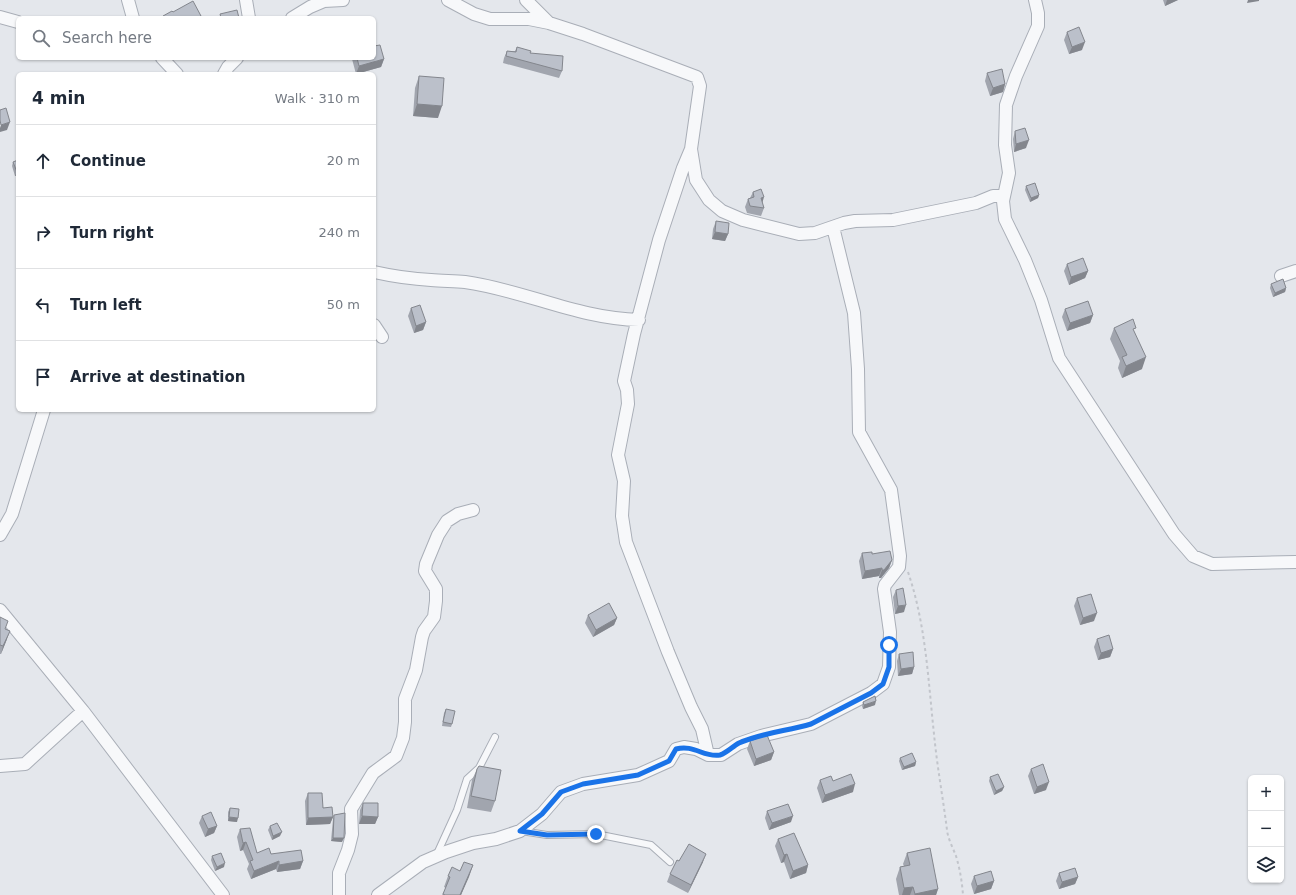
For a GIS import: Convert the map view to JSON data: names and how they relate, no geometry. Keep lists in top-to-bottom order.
{
  "page": {
    "search": "Search here",
    "heading": ["4 min", "Walk · 310 m"],
    "list": [
      ["Continue", "20 m"],
      ["Turn right", "240 m"],
      ["Turn left", "50 m"],
      "Arrive at destination"
    ],
    "map_buttons": ["+", "−"]
  }
}
